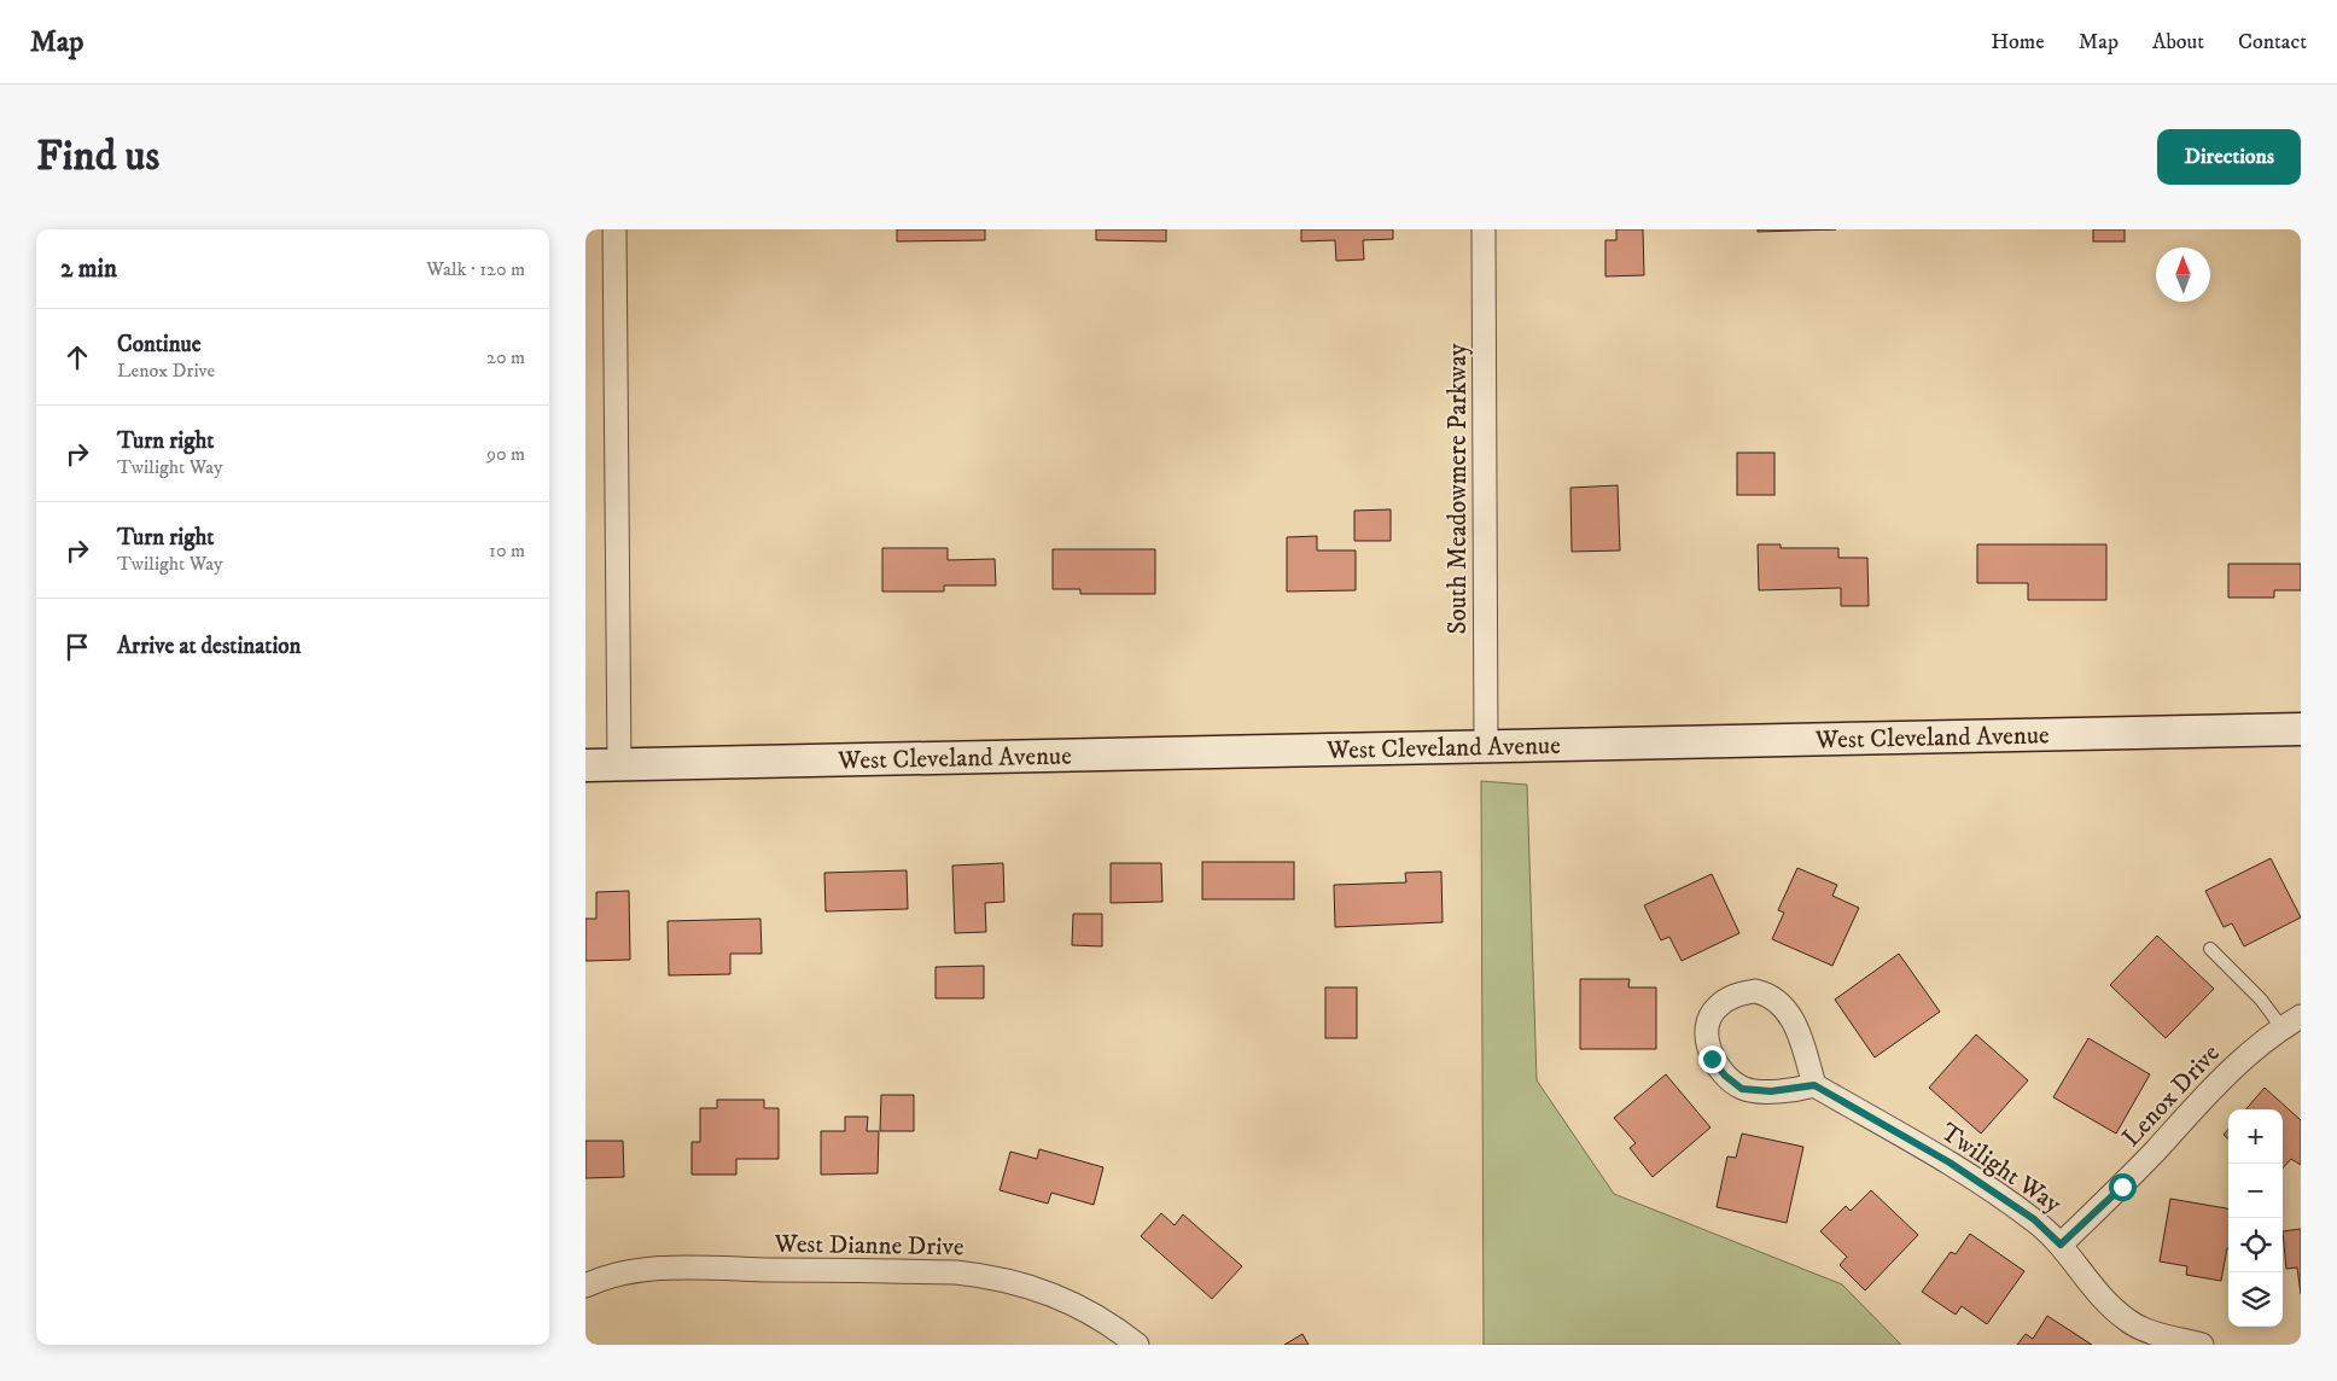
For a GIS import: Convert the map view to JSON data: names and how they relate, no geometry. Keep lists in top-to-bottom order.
{
  "streets": {
    "main road": ["West Cleveland Avenue"],
    "street": [
      "South Meadowmere Parkway",
      "Lenox Drive",
      "Twilight Way",
      "West Dianne Drive"
    ]
  },
  "crossings": [
    ["South Meadowmere Parkway", "West Cleveland Avenue"],
    ["Lenox Drive", "Twilight Way"]
  ],
  "north": "top",
  "page": {
    "header": "Map",
    "nav": [
      "Home",
      "Map",
      "About",
      "Contact"
    ],
    "buttons": "Directions",
    "title": "Find us",
    "heading": ["2 min", "Walk · 120 m"],
    "list": [
      ["Continue", "Lenox Drive", "20 m"],
      ["Turn right", "Twilight Way", "90 m"],
      ["Turn right", "Twilight Way", "10 m"],
      "Arrive at destination"
    ],
    "map_buttons": ["+", "−"]
  }
}
